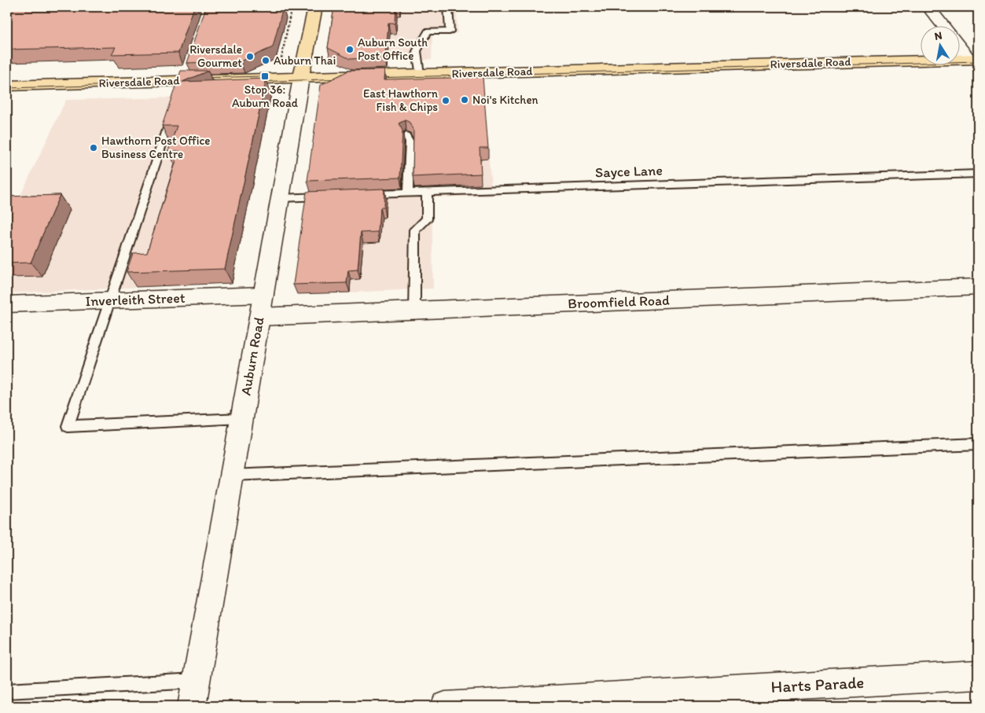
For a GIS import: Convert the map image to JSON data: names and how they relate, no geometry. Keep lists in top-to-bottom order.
{
  "streets": {
    "main road": ["Riversdale Road", "Auburn Road"],
    "street": ["Inverleith Street", "Broomfield Road", "Harts Parade"],
    "lane": ["Sayce Lane"]
  },
  "crossings": [
    ["Riversdale Road", "Auburn Road"],
    ["Inverleith Street", "Broomfield Road"],
    ["Inverleith Street", "Auburn Road"],
    ["Broomfield Road", "Auburn Road"]
  ],
  "places": {
    "other": [
      "Auburn South Post Office",
      "Riversdale Gourmet",
      "Auburn Thai",
      "Noi's Kitchen",
      "East Hawthorn Fish & Chips",
      "Hawthorn Post Office Business Centre"
    ],
    "transit": ["Stop 36: Auburn Road"]
  },
  "north": "top"
}
